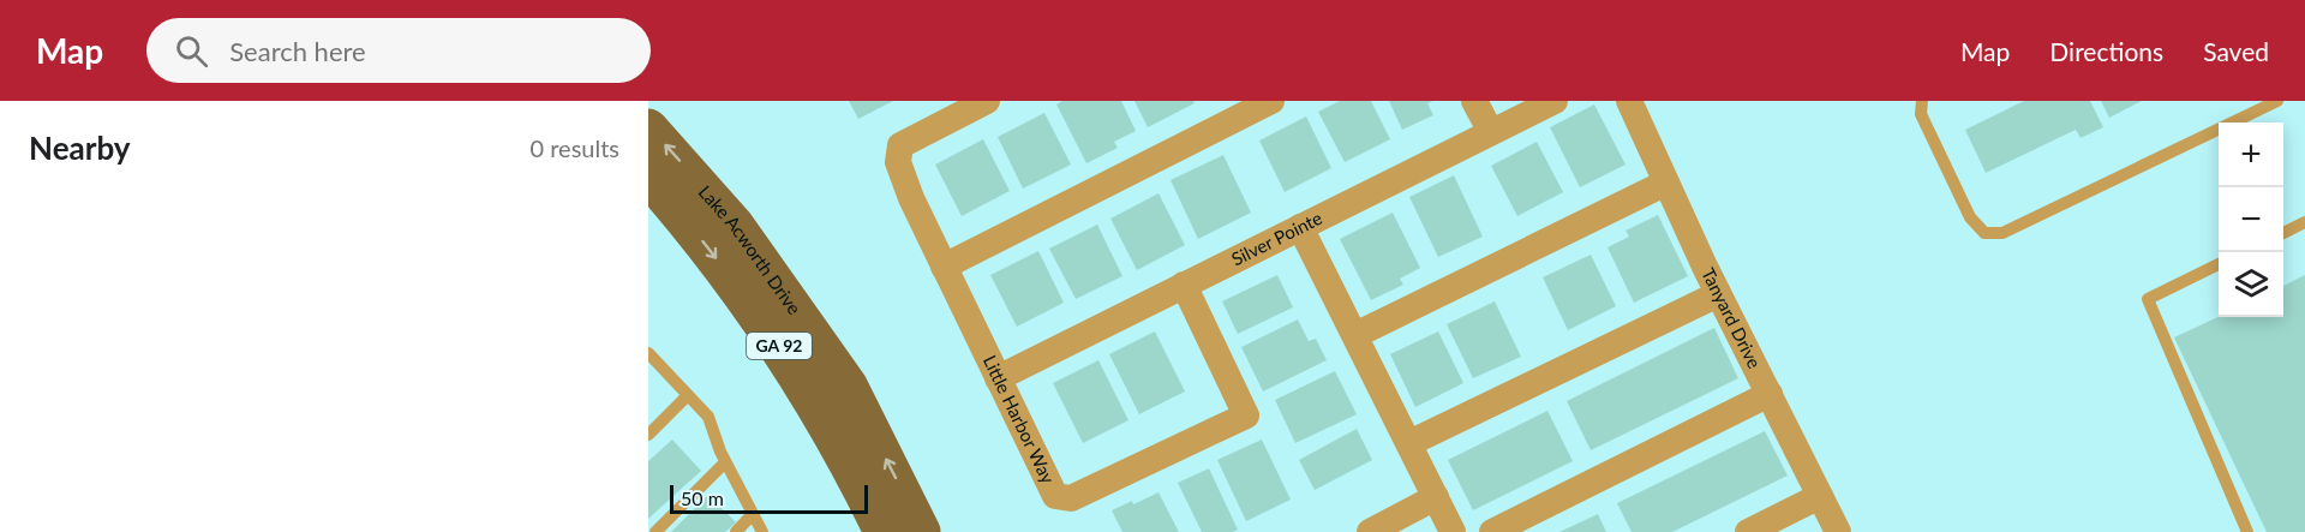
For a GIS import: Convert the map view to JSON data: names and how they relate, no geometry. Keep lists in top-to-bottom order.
{
  "streets": {
    "main road": ["Lake Acworth Drive", "GA 92"],
    "street": ["Silver Pointe", "Tanyard Drive", "Little Harbor Way"]
  },
  "crossings": [
    ["Silver Pointe", "Little Harbor Way"]
  ],
  "scale_bar": "50 m",
  "page": {
    "header": "Map",
    "search": "Search here",
    "nav": ["Map", "Directions", "Saved"],
    "heading": ["Nearby", "0 results"],
    "map_buttons": ["+", "−"],
    "scale": "50 m"
  }
}
